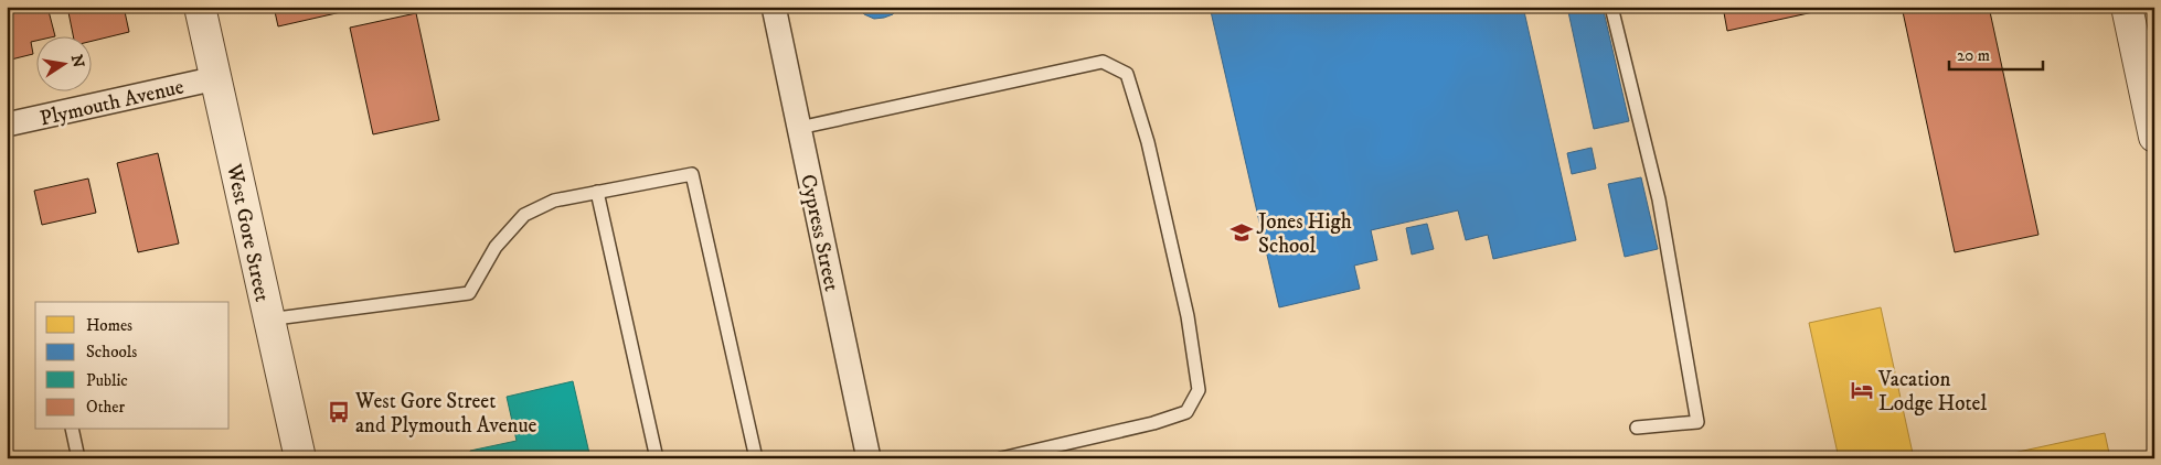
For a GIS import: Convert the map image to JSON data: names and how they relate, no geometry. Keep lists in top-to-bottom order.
{
  "streets": {
    "street": ["Plymouth Avenue", "West Gore Street", "Cypress Street"]
  },
  "crossings": [
    ["Plymouth Avenue", "West Gore Street"]
  ],
  "places": {
    "school or university": ["Jones High School"],
    "hotel": ["Vacation Lodge Hotel"],
    "bus stop": ["West Gore Street and Plymouth Avenue"]
  },
  "legend": [
    "Homes",
    "Schools",
    "Public",
    "Other"
  ],
  "scale_bar": "20 m",
  "north": "right"
}
